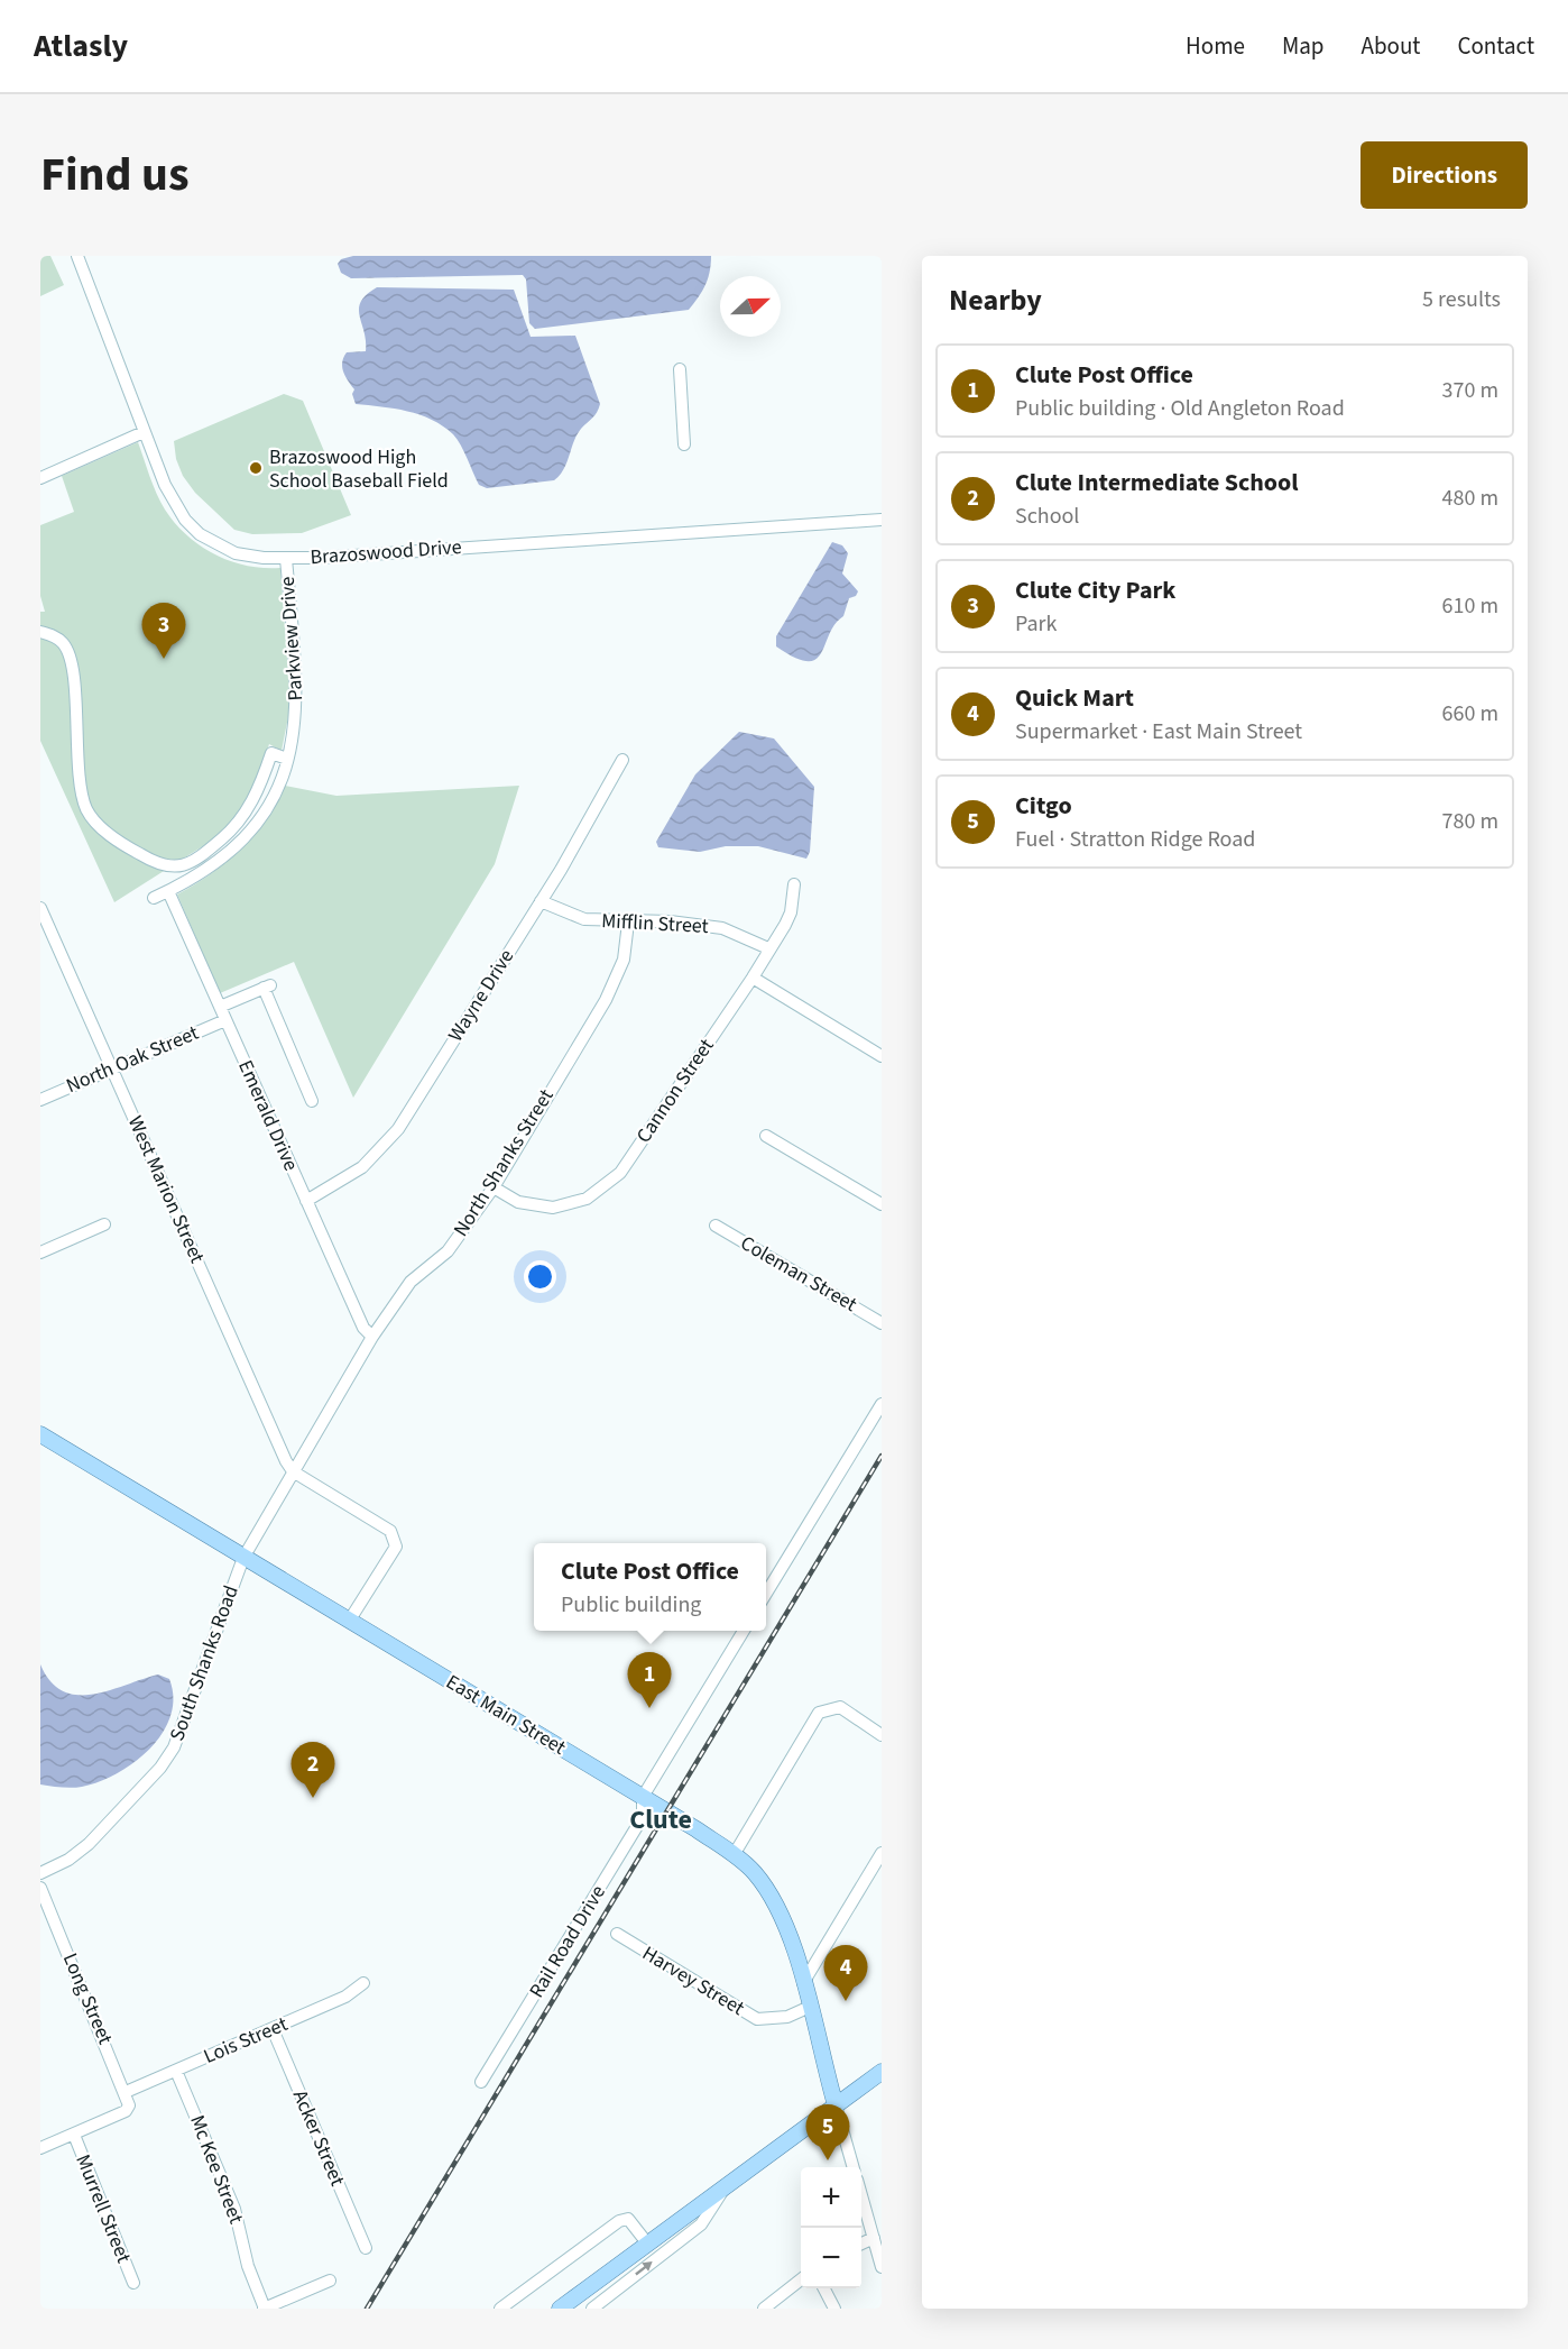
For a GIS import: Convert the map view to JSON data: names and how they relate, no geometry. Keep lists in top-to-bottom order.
{
  "streets": {
    "main road": ["East Main Street"],
    "street": [
      "Brazoswood Drive",
      "Parkview Drive",
      "Mifflin Street",
      "Wayne Drive",
      "North Oak Street",
      "Cannon Street",
      "Emerald Drive",
      "North Shanks Street",
      "West Marion Street",
      "Coleman Street",
      "South Shanks Road",
      "Rail Road Drive",
      "Harvey Street",
      "Long Street",
      "Lois Street",
      "Acker Street",
      "Mc Kee Street",
      "Murrell Street"
    ]
  },
  "crossings": [
    ["Brazoswood Drive", "Parkview Drive"],
    ["Parkview Drive", "Emerald Drive"],
    ["Mifflin Street", "Wayne Drive"],
    ["Mifflin Street", "Cannon Street"],
    ["Mifflin Street", "North Shanks Street"],
    ["Wayne Drive", "Emerald Drive"],
    ["North Oak Street", "Emerald Drive"],
    ["North Oak Street", "West Marion Street"],
    ["Cannon Street", "North Shanks Street"],
    ["Emerald Drive", "North Shanks Street"],
    ["North Shanks Street", "West Marion Street"],
    ["North Shanks Street", "South Shanks Road"],
    ["North Shanks Street", "East Main Street"],
    ["South Shanks Road", "East Main Street"],
    ["East Main Street", "Rail Road Drive"],
    ["East Main Street", "Harvey Street"],
    ["Long Street", "Lois Street"],
    ["Long Street", "Murrell Street"],
    ["Lois Street", "Acker Street"],
    ["Lois Street", "Mc Kee Street"]
  ],
  "districts": ["Clute"],
  "places": ["Brazoswood High School Baseball Field"],
  "north": "right",
  "page": {
    "header": "Atlasly",
    "nav": [
      "Home",
      "Map",
      "About",
      "Contact"
    ],
    "title": "Find us",
    "buttons": "Directions",
    "heading": ["Nearby", "5 results"],
    "list": [
      {
        "mark": "1",
        "name": "Clute Post Office",
        "note": "Public building · Old Angleton Road",
        "value": "370 m"
      },
      {
        "mark": "2",
        "name": "Clute Intermediate School",
        "note": "School",
        "value": "480 m"
      },
      {
        "mark": "3",
        "name": "Clute City Park",
        "note": "Park",
        "value": "610 m"
      },
      {
        "mark": "4",
        "name": "Quick Mart",
        "note": "Supermarket · East Main Street",
        "value": "660 m"
      },
      {
        "mark": "5",
        "name": "Citgo",
        "note": "Fuel · Stratton Ridge Road",
        "value": "780 m"
      }
    ],
    "pins": [
      "3",
      "1",
      "2",
      "4",
      "5"
    ],
    "popup": ["Clute Post Office", "Public building"],
    "map_buttons": ["+", "−"]
  }
}
